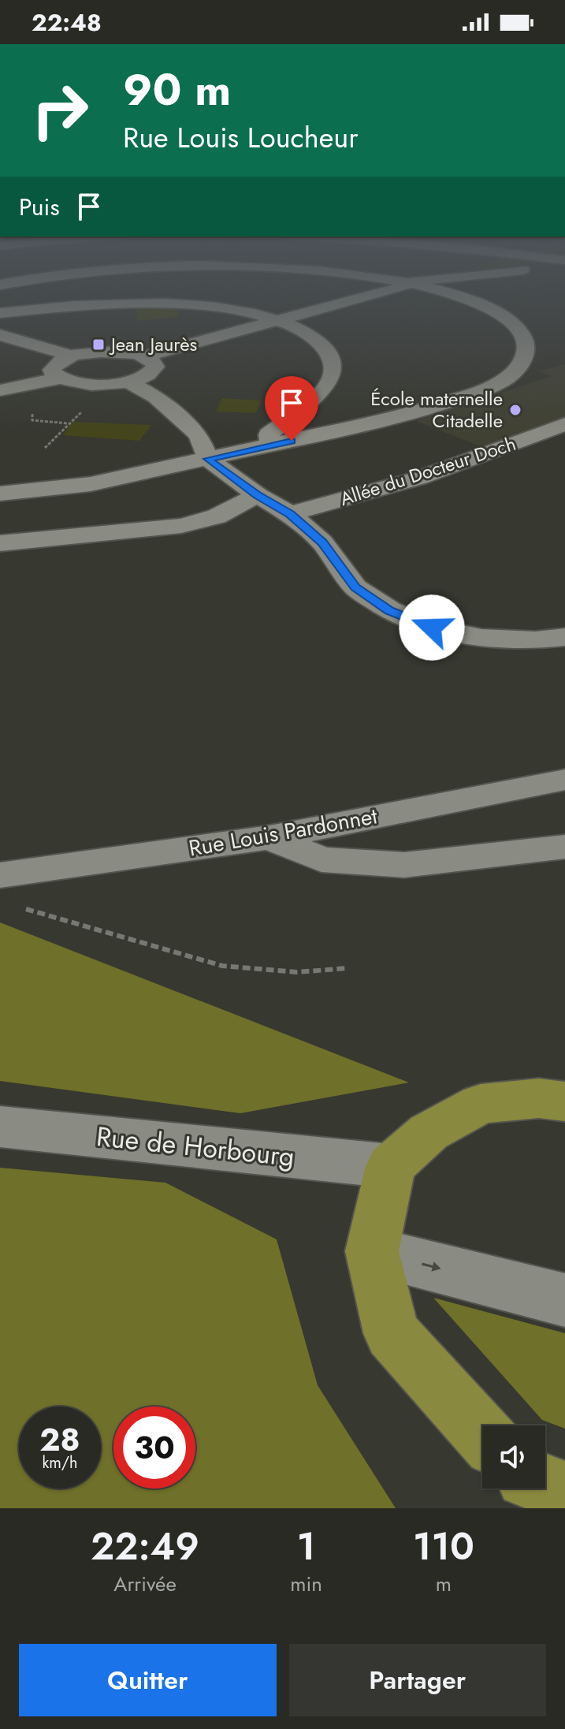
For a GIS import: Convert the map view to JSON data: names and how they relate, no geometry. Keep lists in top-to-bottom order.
{
  "streets": {
    "street": ["Allée du Docteur Doch", "Rue Louis Pardonnet", "Rue de Horbourg"]
  },
  "places": {
    "transit": ["Jean Jaurès"],
    "other": ["École maternelle Citadelle"]
  },
  "page": {
    "status": "22:48",
    "turn": ["90 m", "Rue Louis Loucheur"],
    "then": "Puis",
    "speed": "28 km/h",
    "limit": "30",
    "eta": [
      "22:49",
      "Arrivée",
      "1",
      "min",
      "110",
      "m"
    ],
    "buttons": ["Quitter", "Partager"]
  }
}
